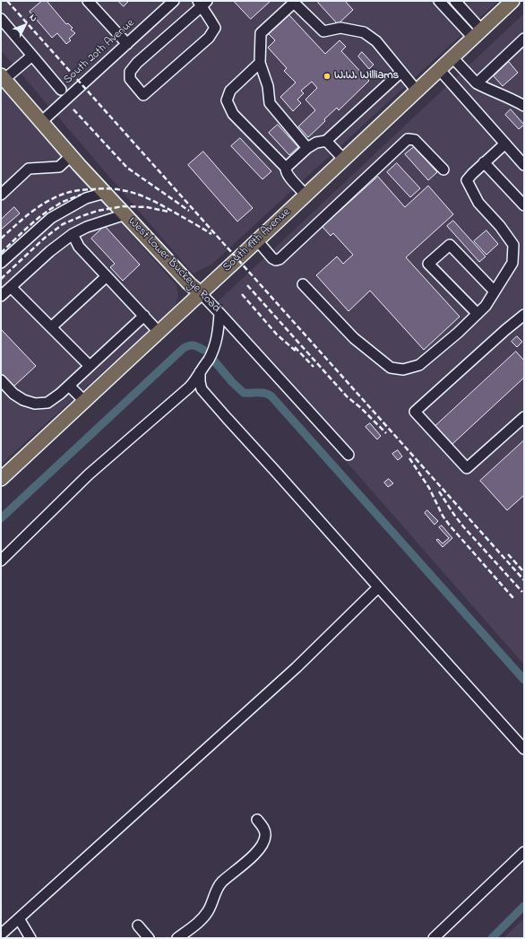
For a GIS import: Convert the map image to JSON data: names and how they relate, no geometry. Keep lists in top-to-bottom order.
{
  "streets": {
    "main road": ["South 19th Avenue", "West Lower Buckeye Road"],
    "street": ["South 20th Avenue"]
  },
  "crossings": [
    ["South 20th Avenue", "West Lower Buckeye Road"],
    ["South 19th Avenue", "West Lower Buckeye Road"]
  ],
  "places": ["W.W. Williams"],
  "north": "top right"
}
